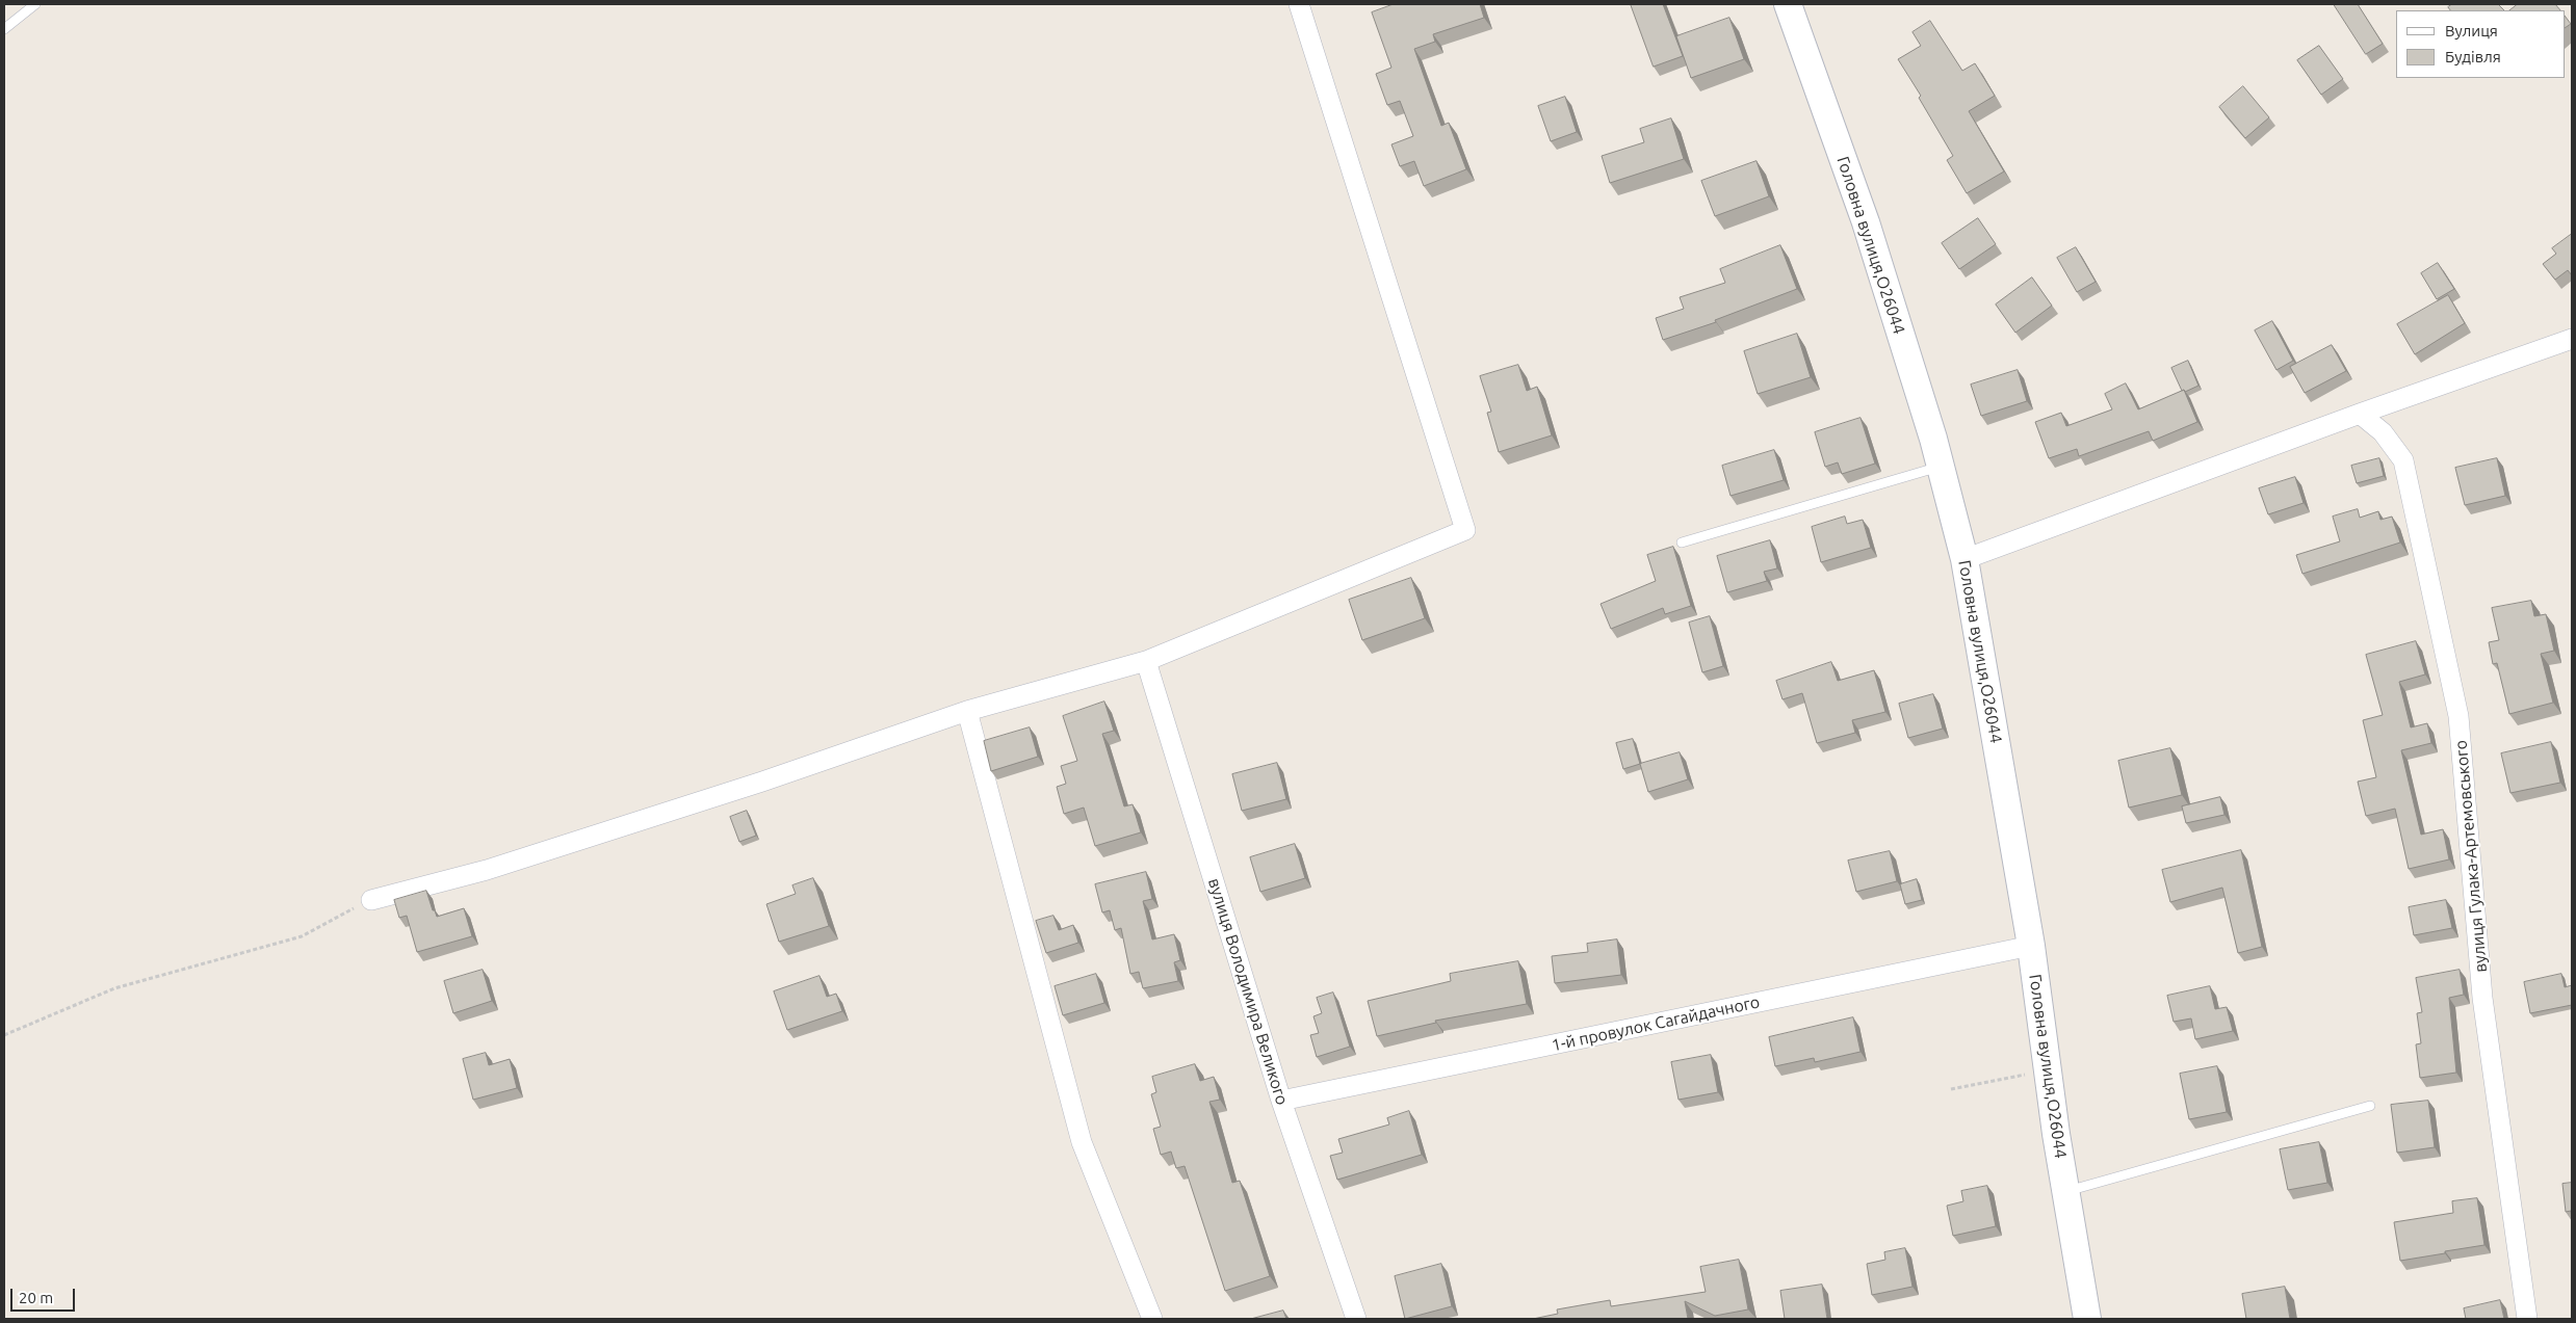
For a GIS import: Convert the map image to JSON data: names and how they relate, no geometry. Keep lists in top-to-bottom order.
{
  "streets": {
    "main road": ["Головна вулиця,О26044"],
    "street": ["вулиця Гулака-Артемовського", "вулиця Володимира Великого", "1-й провулок Сагайдачного"]
  },
  "crossings": [
    ["Головна вулиця,О26044", "1-й провулок Сагайдачного"],
    ["вулиця Володимира Великого", "1-й провулок Сагайдачного"]
  ],
  "legend": ["Вулиця", "Будівля"],
  "scale_bar": "20 m"
}
